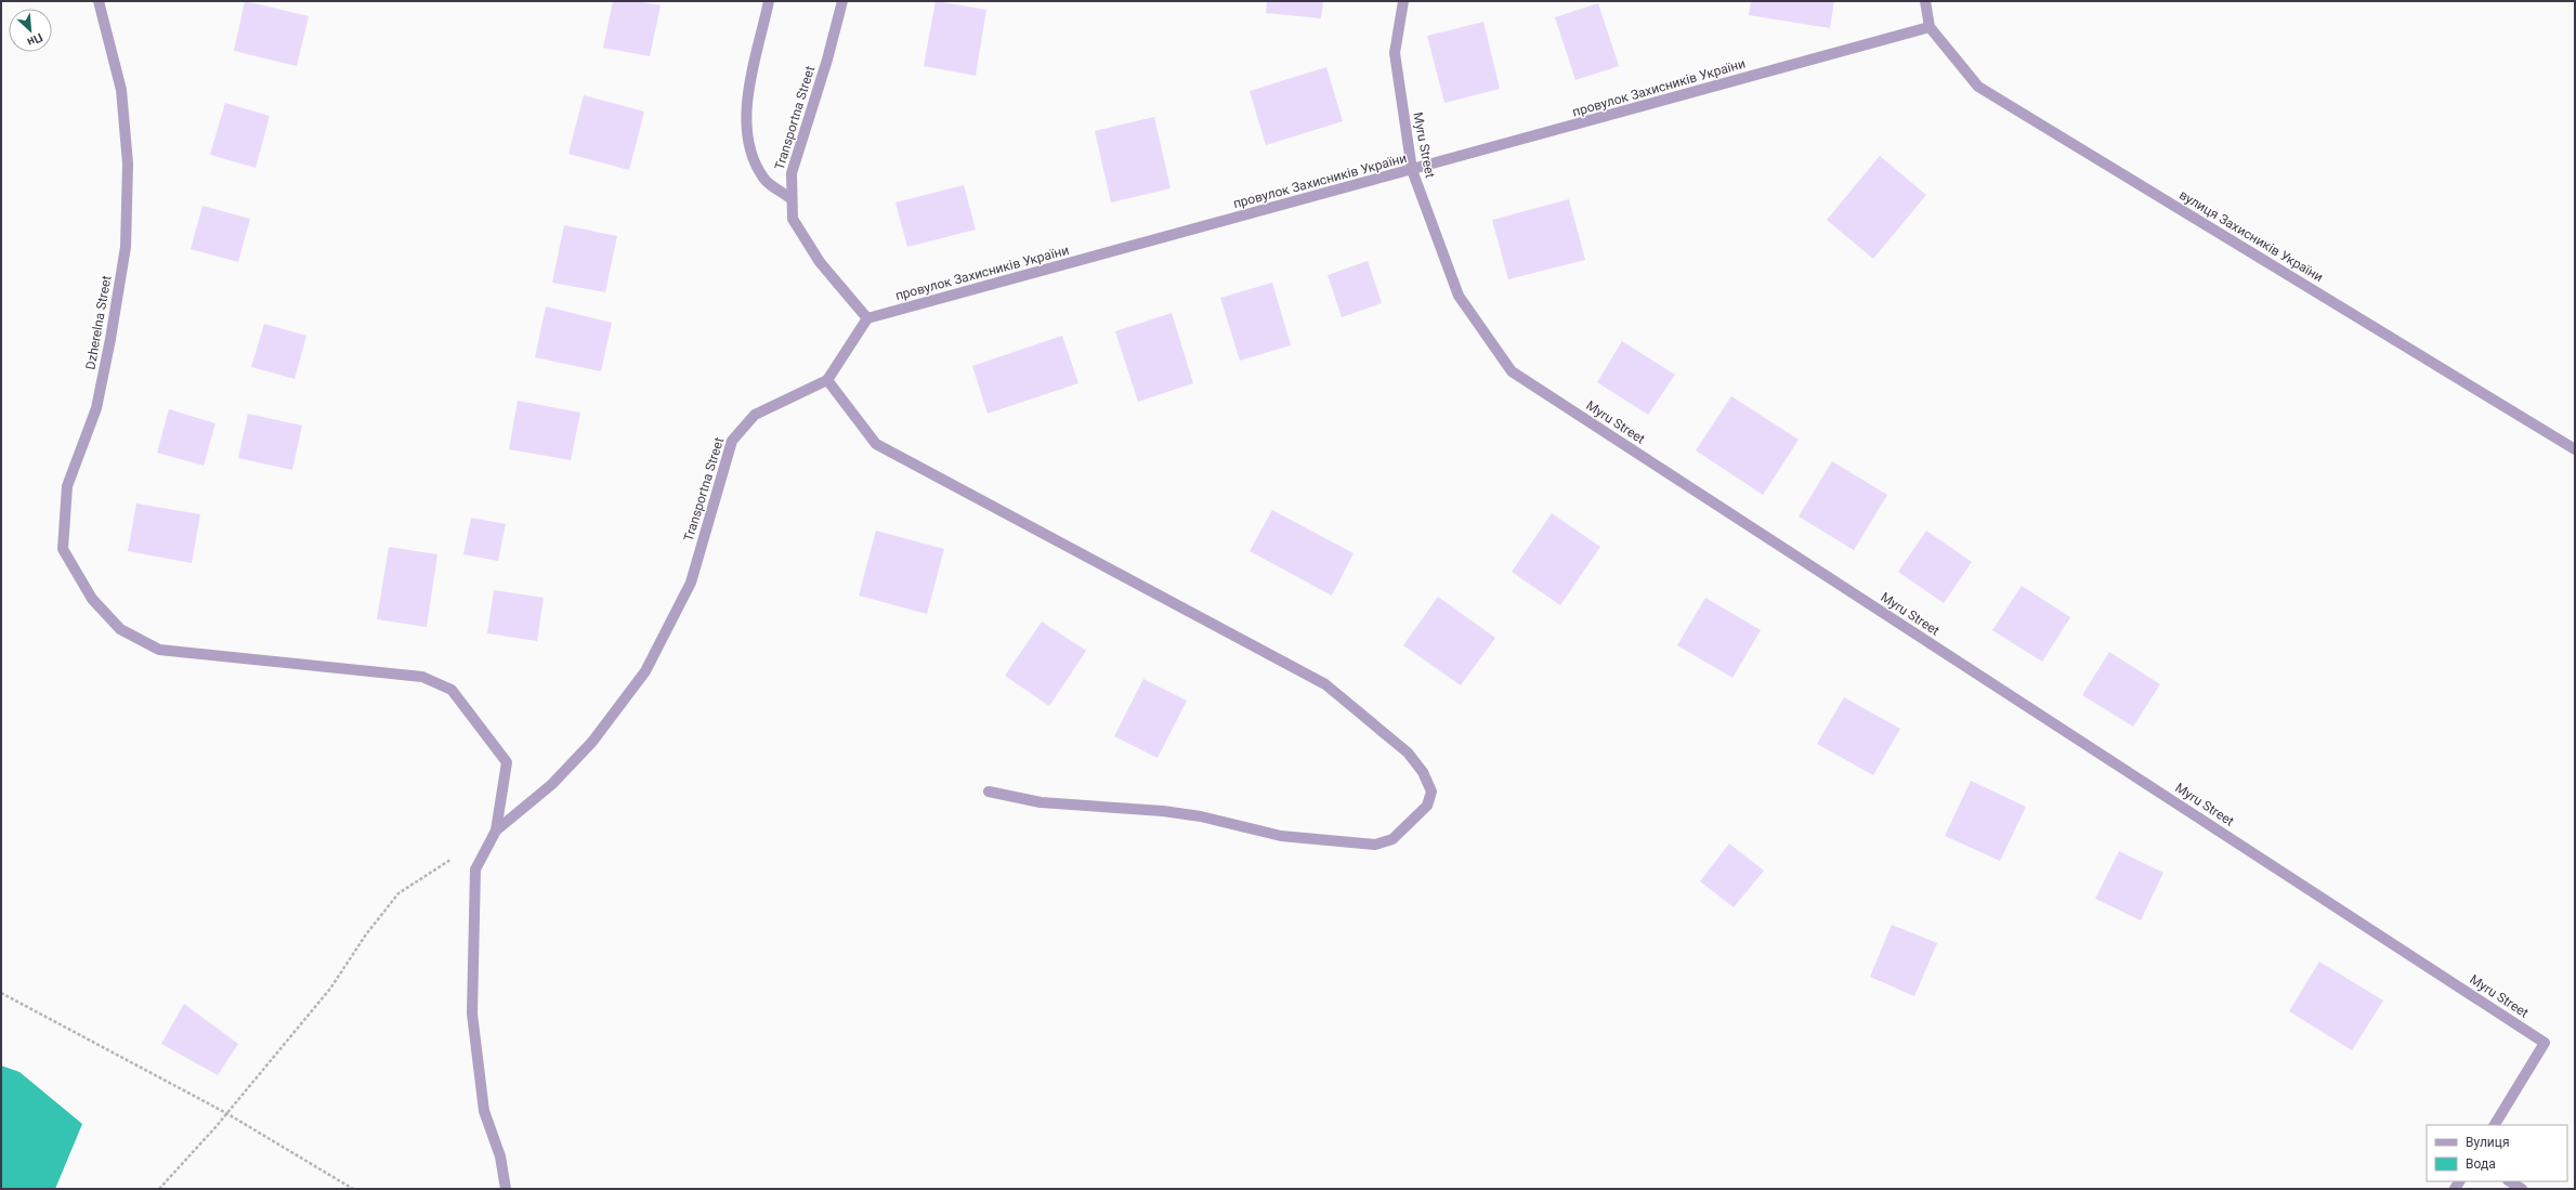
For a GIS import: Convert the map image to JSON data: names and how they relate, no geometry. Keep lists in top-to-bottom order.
{
  "streets": {
    "street": [
      "провулок Захисників України",
      "Transportna Street",
      "Myru Street",
      "вулиця Захисників України",
      "Dzherelna Street"
    ]
  },
  "crossings": [
    ["провулок Захисників України", "Transportna Street"],
    ["провулок Захисників України", "Myru Street"],
    ["провулок Захисників України", "вулиця Захисників України"],
    ["Transportna Street", "Dzherelna Street"]
  ],
  "legend": ["Вулиця", "Вода"],
  "north": "bottom right"
}
